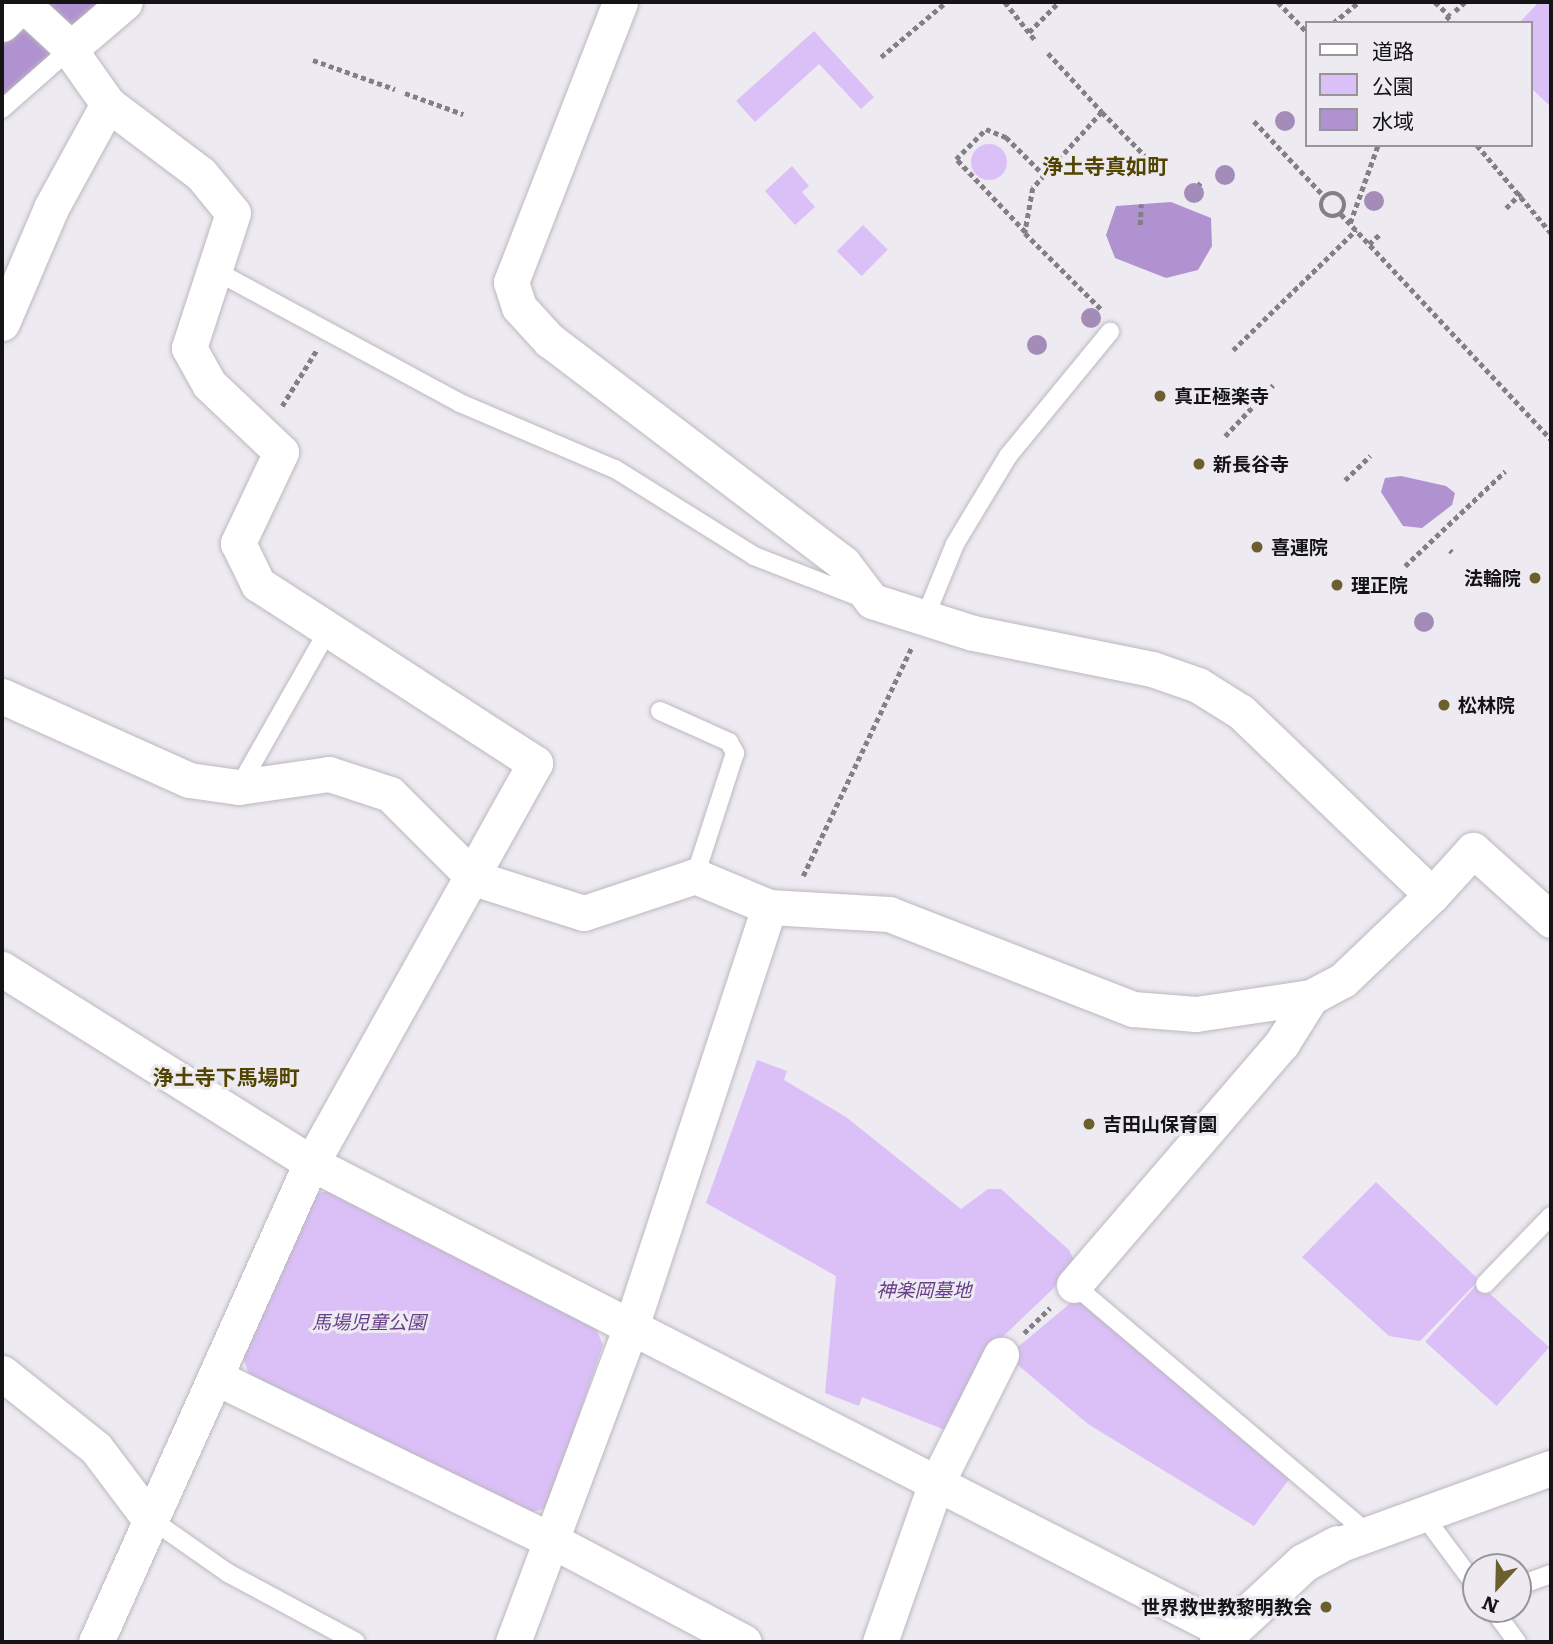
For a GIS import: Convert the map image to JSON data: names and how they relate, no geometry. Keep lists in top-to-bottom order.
{
  "districts": ["浄土寺真如町", "浄土寺下馬場町"],
  "parks": ["神楽岡墓地", "馬場児童公園"],
  "places": [
    "真正極楽寺",
    "新長谷寺",
    "喜運院",
    "法輪院",
    "理正院",
    "松林院",
    "吉田山保育園",
    "世界救世教黎明教会"
  ],
  "legend": ["道路", "公園", "水域"],
  "north": "bottom"
}
